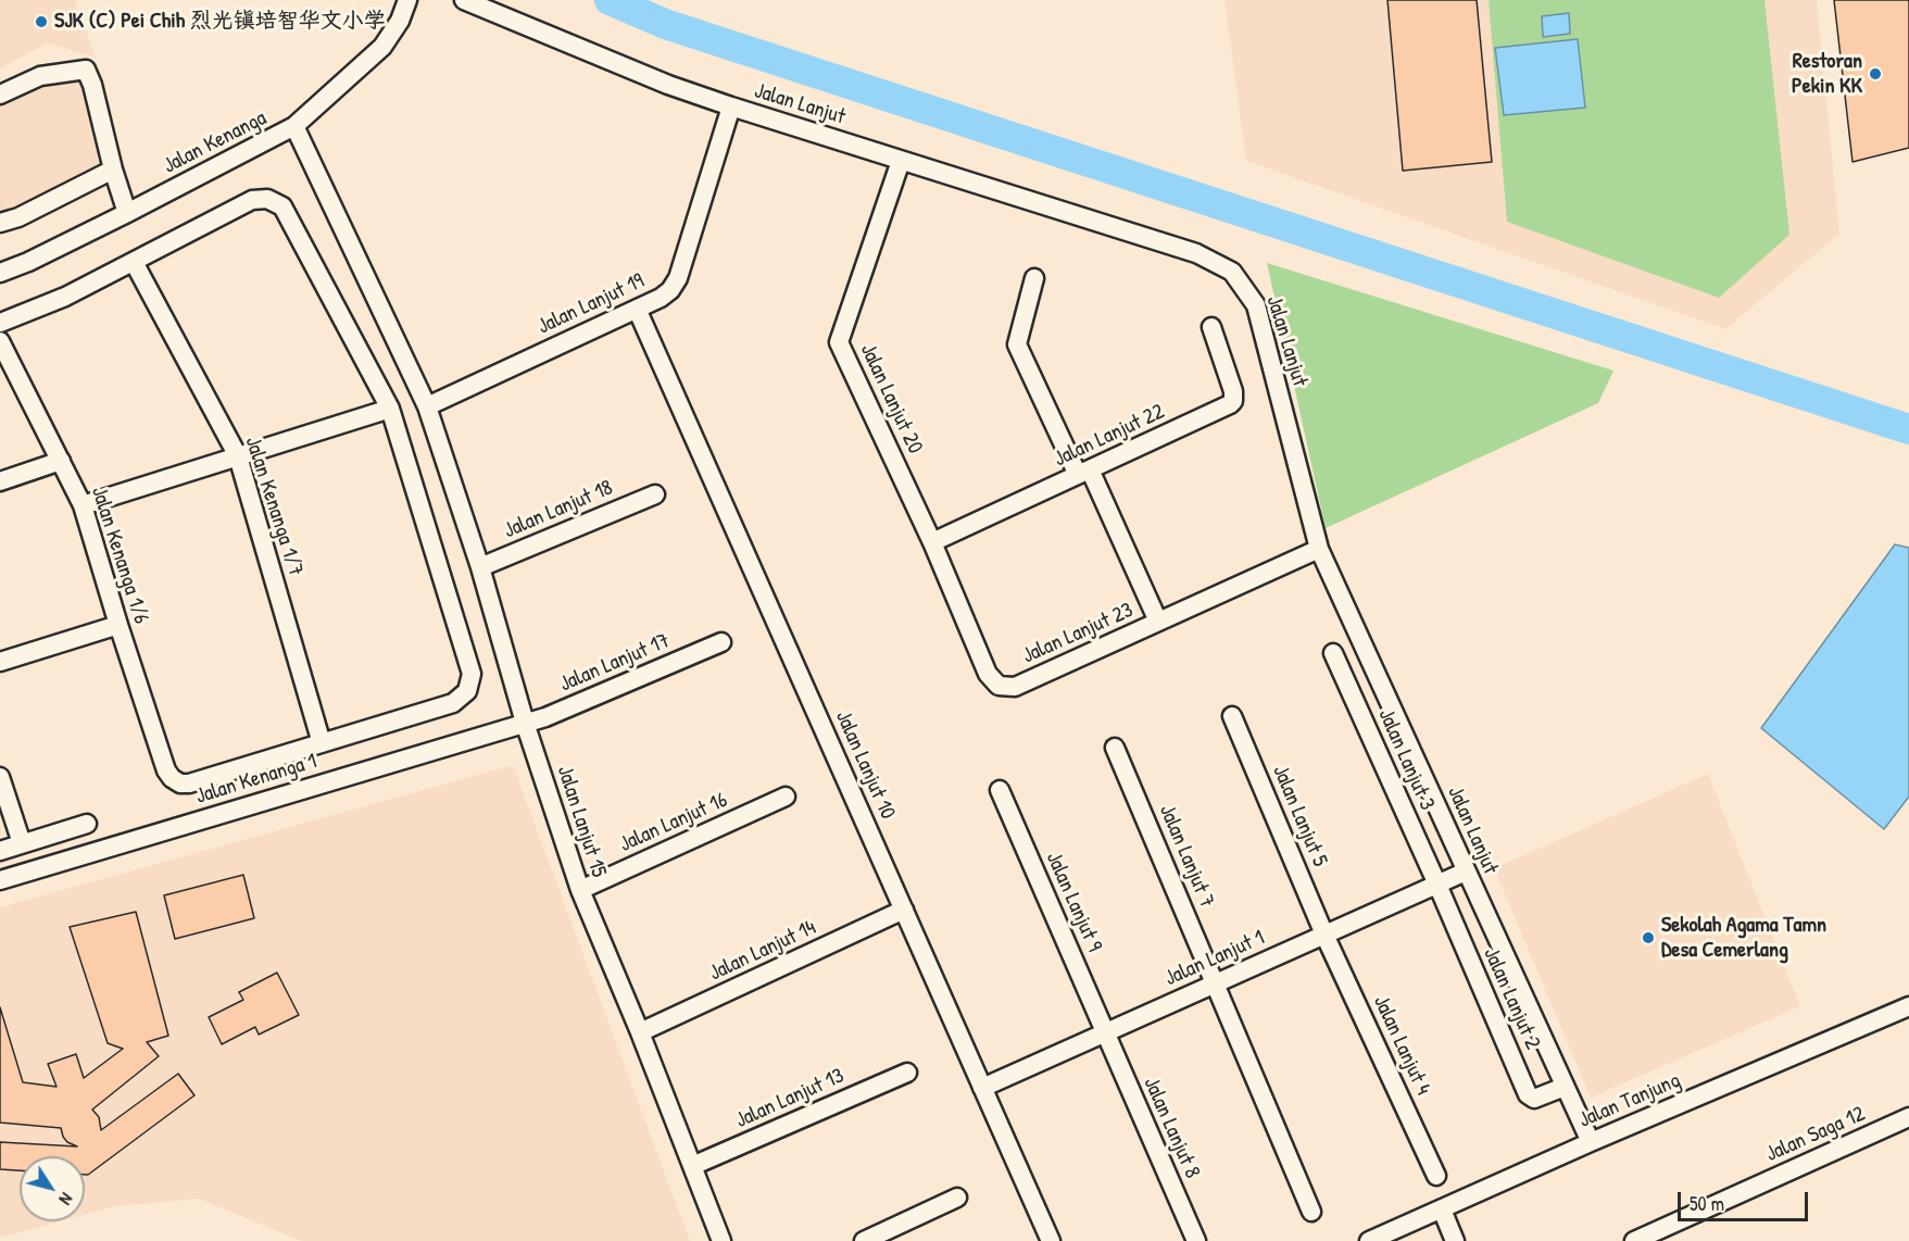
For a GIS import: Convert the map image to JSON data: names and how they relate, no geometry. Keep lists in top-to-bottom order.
{
  "streets": {
    "street": [
      "Jalan Lanjut",
      "Jalan Kenanga",
      "Jalan Lanjut 19",
      "Jalan Lanjut 20",
      "Jalan Lanjut 22",
      "Jalan Kenanga 1/7",
      "Jalan Lanjut 18",
      "Jalan Kenanga 1/6",
      "Jalan Lanjut 23",
      "Jalan Lanjut 17",
      "Jalan Lanjut 3",
      "Jalan Lanjut 10",
      "Jalan Kenanga 1",
      "Jalan Lanjut 5",
      "Jalan Lanjut 15",
      "Jalan Lanjut 16",
      "Jalan Lanjut 7",
      "Jalan Lanjut 9",
      "Jalan Lanjut 14",
      "Jalan Lanjut 1",
      "Jalan Lanjut 2",
      "Jalan Lanjut 4",
      "Jalan Lanjut 13",
      "Jalan Tanjung",
      "Jalan Lanjut 8",
      "Jalan Saga 12"
    ]
  },
  "crossings": [
    ["Jalan Lanjut", "Jalan Lanjut 19"],
    ["Jalan Lanjut", "Jalan Lanjut 20"],
    ["Jalan Lanjut", "Jalan Lanjut 23"],
    ["Jalan Lanjut", "Jalan Lanjut 1"],
    ["Jalan Lanjut", "Jalan Lanjut 2"],
    ["Jalan Lanjut", "Jalan Tanjung"],
    ["Jalan Kenanga", "Jalan Lanjut 15"],
    ["Jalan Lanjut 19", "Jalan Lanjut 10"],
    ["Jalan Lanjut 19", "Jalan Lanjut 15"],
    ["Jalan Lanjut 20", "Jalan Lanjut 22"],
    ["Jalan Lanjut 20", "Jalan Lanjut 23"],
    ["Jalan Lanjut 22", "Jalan Lanjut 23"],
    ["Jalan Kenanga 1/7", "Jalan Kenanga 1/6"],
    ["Jalan Lanjut 18", "Jalan Lanjut 15"],
    ["Jalan Lanjut 17", "Jalan Kenanga 1"],
    ["Jalan Lanjut 17", "Jalan Lanjut 15"],
    ["Jalan Lanjut 3", "Jalan Lanjut 1"],
    ["Jalan Lanjut 3", "Jalan Lanjut 2"],
    ["Jalan Lanjut 10", "Jalan Lanjut 14"],
    ["Jalan Lanjut 10", "Jalan Lanjut 1"],
    ["Jalan Kenanga 1", "Jalan Lanjut 15"],
    ["Jalan Lanjut 5", "Jalan Lanjut 1"],
    ["Jalan Lanjut 5", "Jalan Lanjut 4"],
    ["Jalan Lanjut 15", "Jalan Lanjut 16"],
    ["Jalan Lanjut 15", "Jalan Lanjut 14"],
    ["Jalan Lanjut 15", "Jalan Lanjut 13"],
    ["Jalan Lanjut 7", "Jalan Lanjut 1"],
    ["Jalan Lanjut 9", "Jalan Lanjut 1"],
    ["Jalan Lanjut 9", "Jalan Lanjut 8"],
    ["Jalan Lanjut 1", "Jalan Lanjut 2"],
    ["Jalan Lanjut 1", "Jalan Lanjut 4"],
    ["Jalan Lanjut 1", "Jalan Lanjut 8"]
  ],
  "places": ["SJK (C) Pei Chih 烈光镇培智华文小学", "Restoran Pekin KK", "Sekolah Agama Tamn Desa Cemerlang"],
  "scale_bar": "50 m",
  "north": "bottom right"
}
